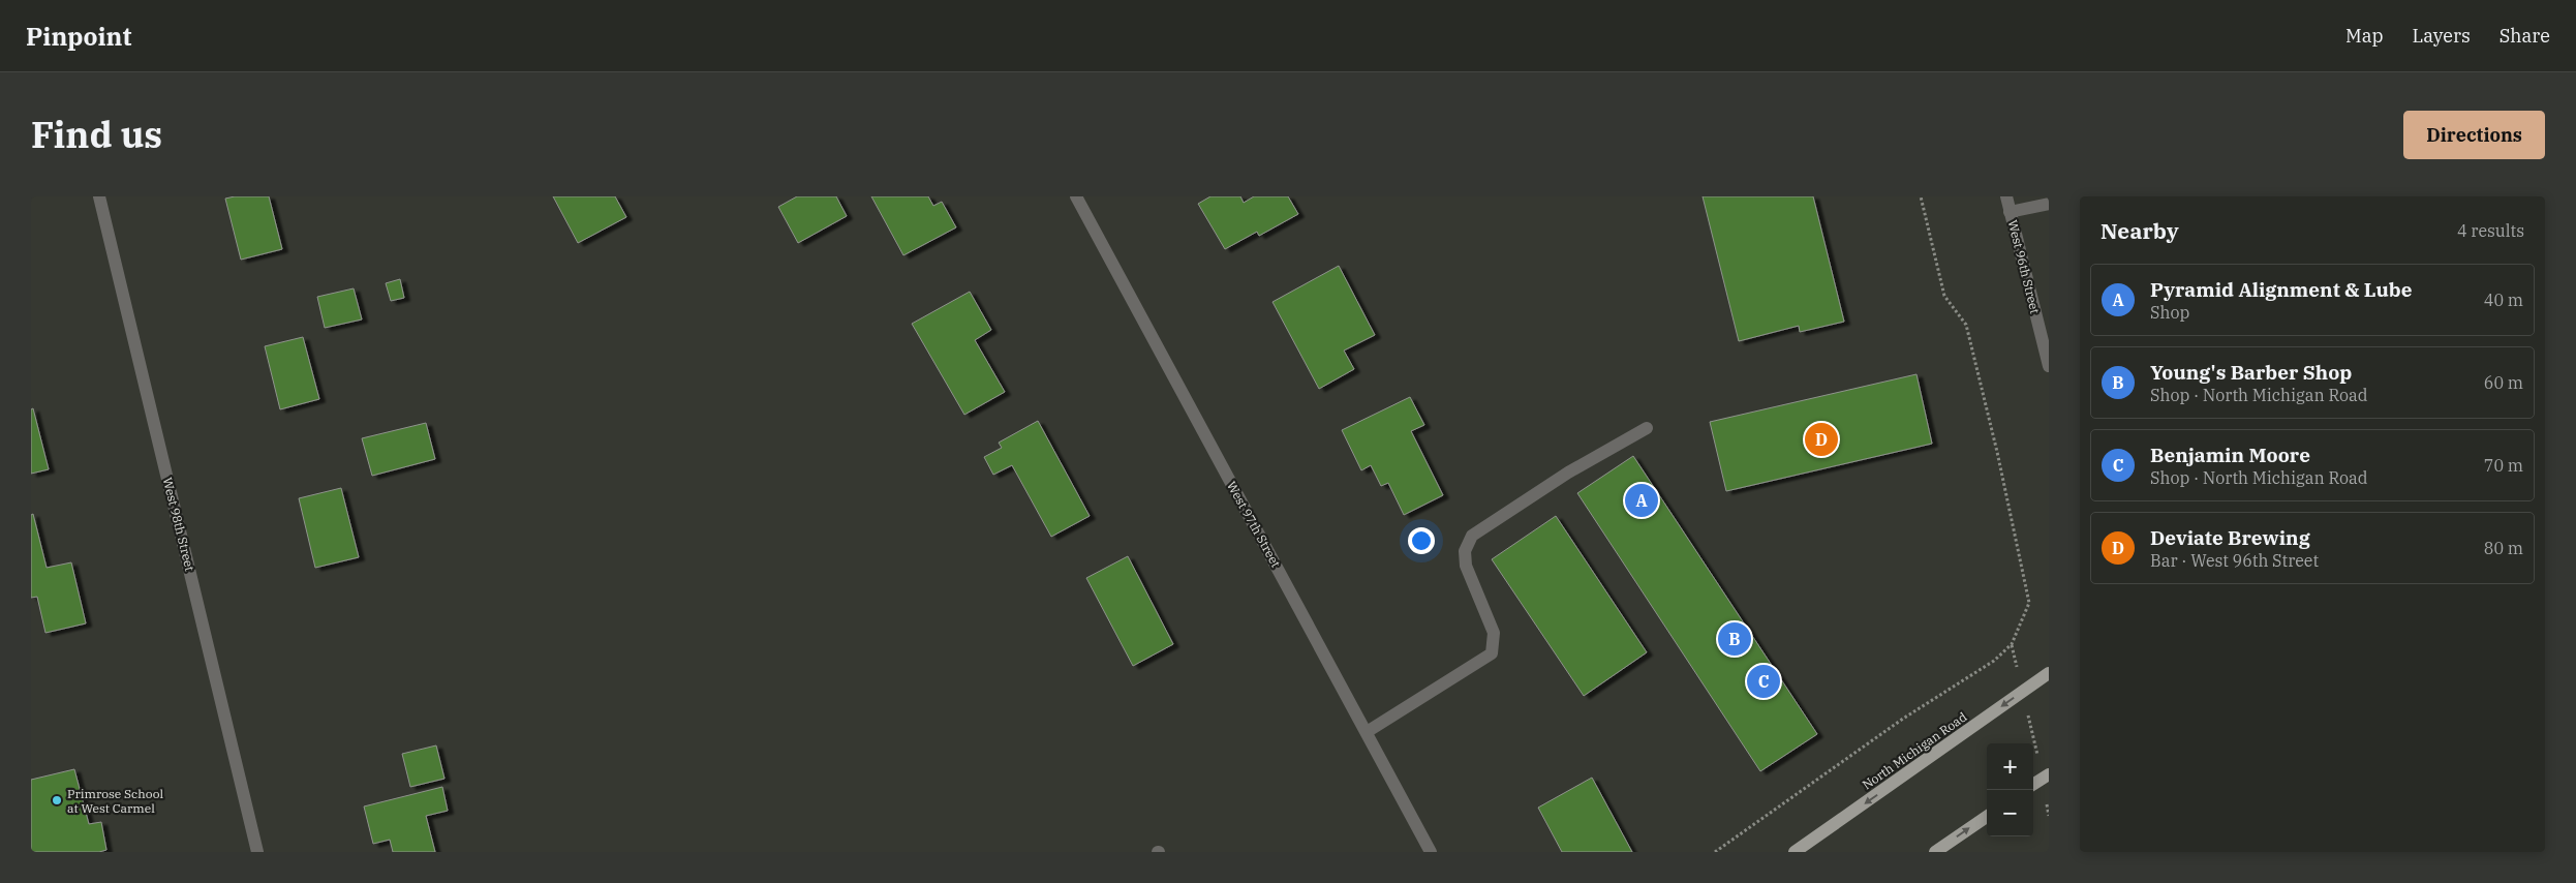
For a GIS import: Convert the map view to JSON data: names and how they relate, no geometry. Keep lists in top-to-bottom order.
{
  "streets": {
    "main road": ["North Michigan Road"],
    "street": ["West 96th Street", "West 98th Street", "West 97th Street"]
  },
  "one_way": ["North Michigan Road"],
  "places": ["Primrose School at West Carmel"],
  "page": {
    "header": "Pinpoint",
    "nav": ["Map", "Layers", "Share"],
    "title": "Find us",
    "buttons": "Directions",
    "heading": ["Nearby", "4 results"],
    "list": [
      {
        "mark": "A",
        "name": "Pyramid Alignment & Lube",
        "note": "Shop",
        "value": "40 m"
      },
      {
        "mark": "B",
        "name": "Young's Barber Shop",
        "note": "Shop · North Michigan Road",
        "value": "60 m"
      },
      {
        "mark": "C",
        "name": "Benjamin Moore",
        "note": "Shop · North Michigan Road",
        "value": "70 m"
      },
      {
        "mark": "D",
        "name": "Deviate Brewing",
        "note": "Bar · West 96th Street",
        "value": "80 m"
      }
    ],
    "pins": [
      "D",
      "A",
      "B",
      "C"
    ],
    "map_buttons": ["+", "−"]
  }
}
